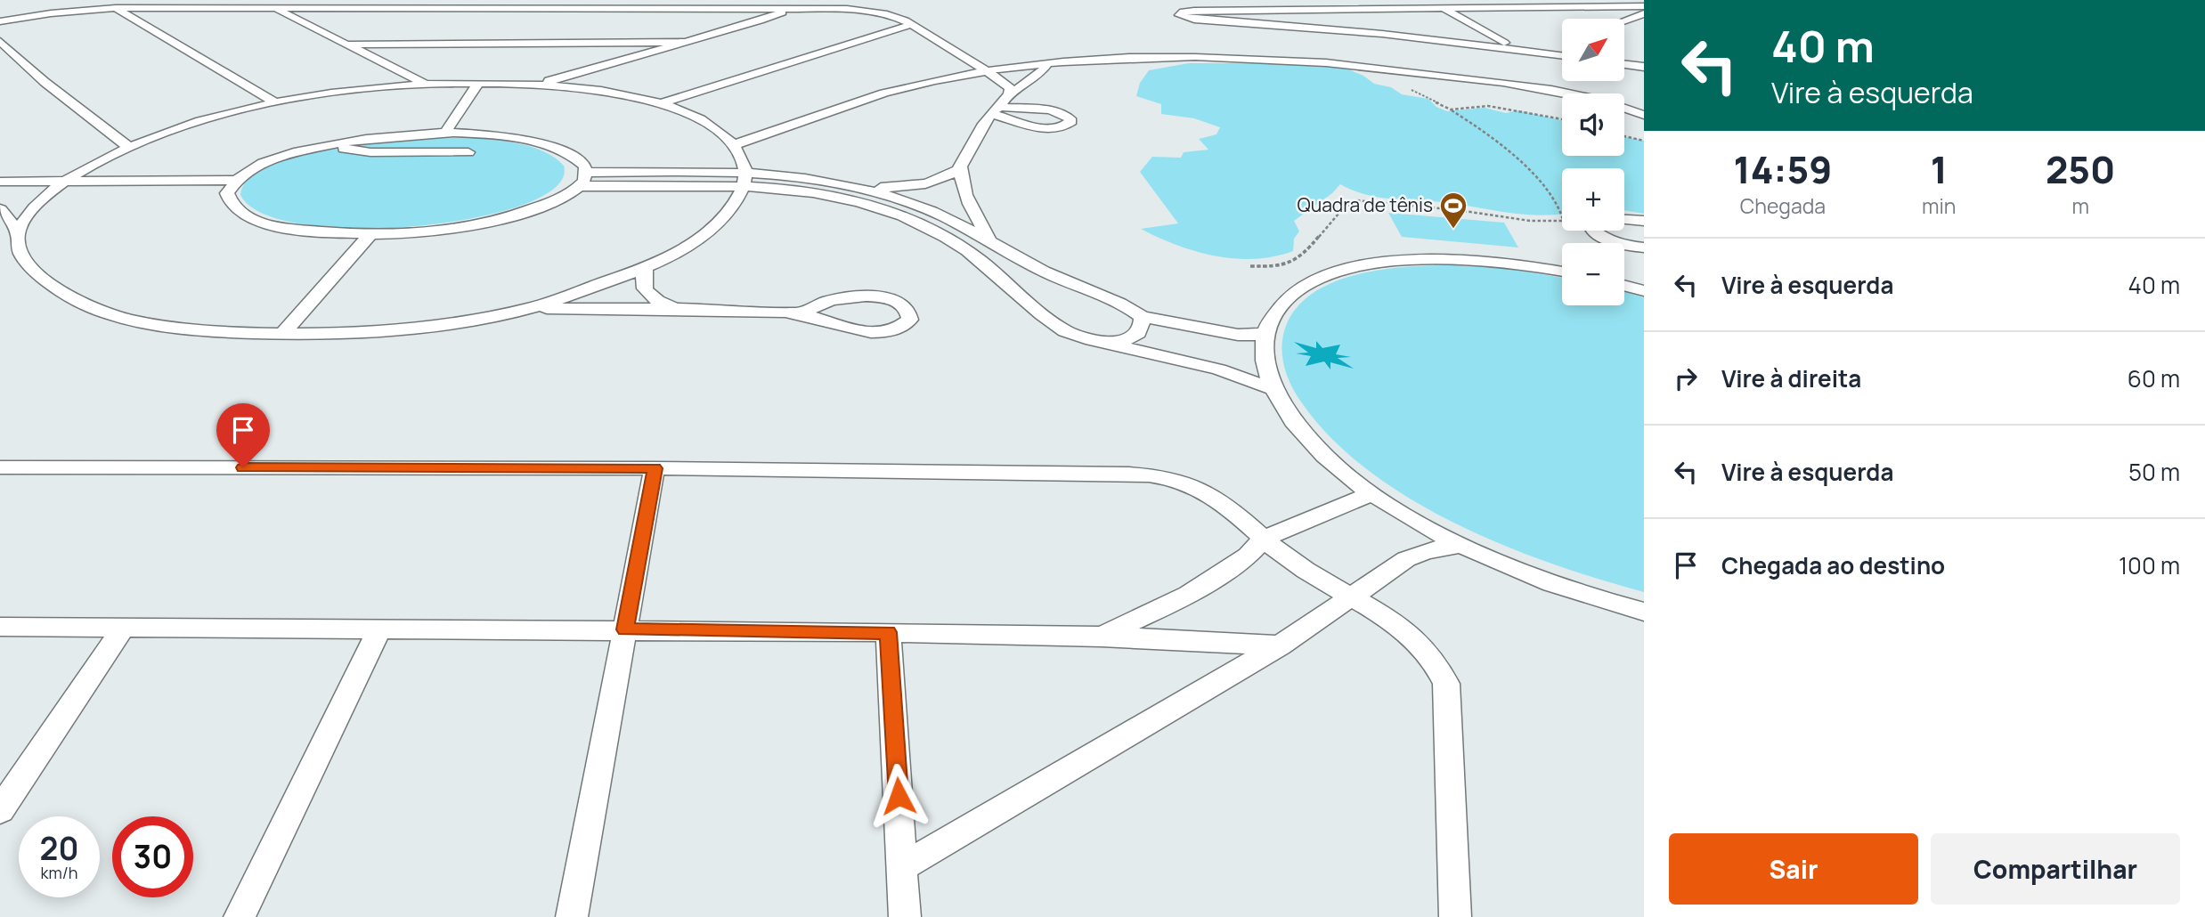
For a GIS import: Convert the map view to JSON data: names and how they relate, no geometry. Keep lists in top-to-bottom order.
{
  "places": {
    "sports": ["Quadra de tênis"]
  },
  "north": "top right",
  "page": {
    "turn": ["40 m", "Vire à esquerda"],
    "map_buttons": ["+", "−"],
    "eta": [
      "14:59",
      "Chegada",
      "1",
      "min",
      "250",
      "m"
    ],
    "list": [
      {
        "name": "Vire à esquerda",
        "value": "40 m"
      },
      {
        "name": "Vire à direita",
        "value": "60 m"
      },
      {
        "name": "Vire à esquerda",
        "value": "50 m"
      },
      {
        "name": "Chegada ao destino",
        "value": "100 m"
      }
    ],
    "speed": "20 km/h",
    "limit": "30",
    "buttons": ["Sair", "Compartilhar"]
  }
}
